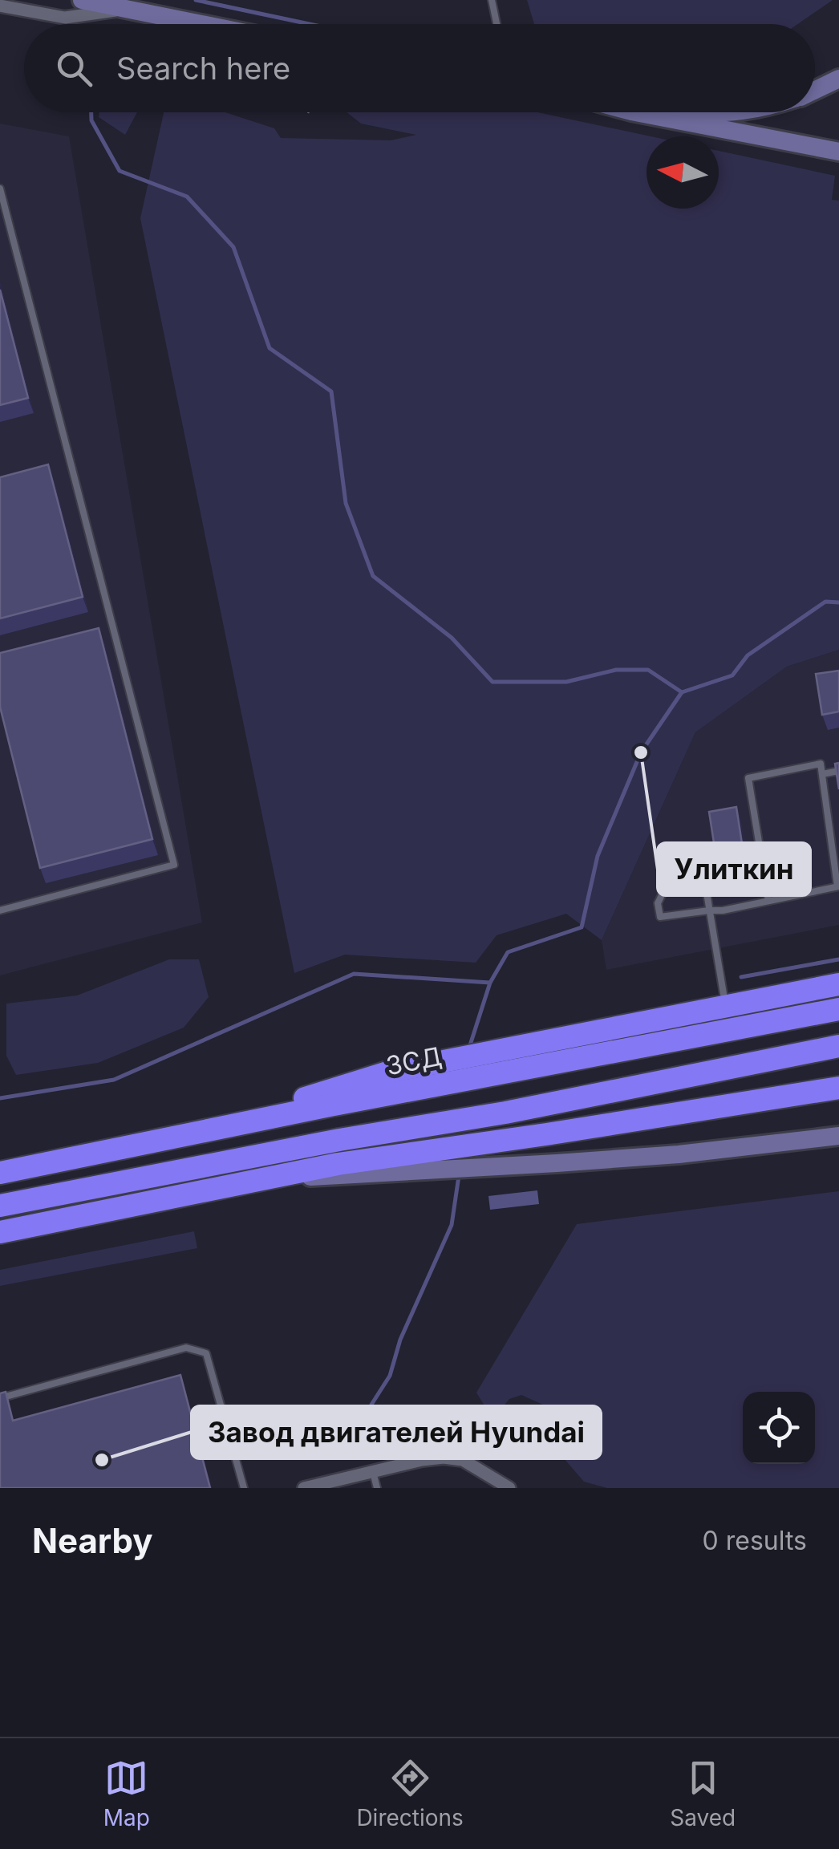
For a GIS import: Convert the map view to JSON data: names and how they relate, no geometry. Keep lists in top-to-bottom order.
{
  "streets": {
    "highway": ["ЗСД"]
  },
  "places": ["Улиткин", "Завод двигателей Hyundai"],
  "north": "left",
  "page": {
    "search": "Search here",
    "heading": ["Nearby", "0 results"],
    "nav": ["Map", "Directions", "Saved"]
  }
}
